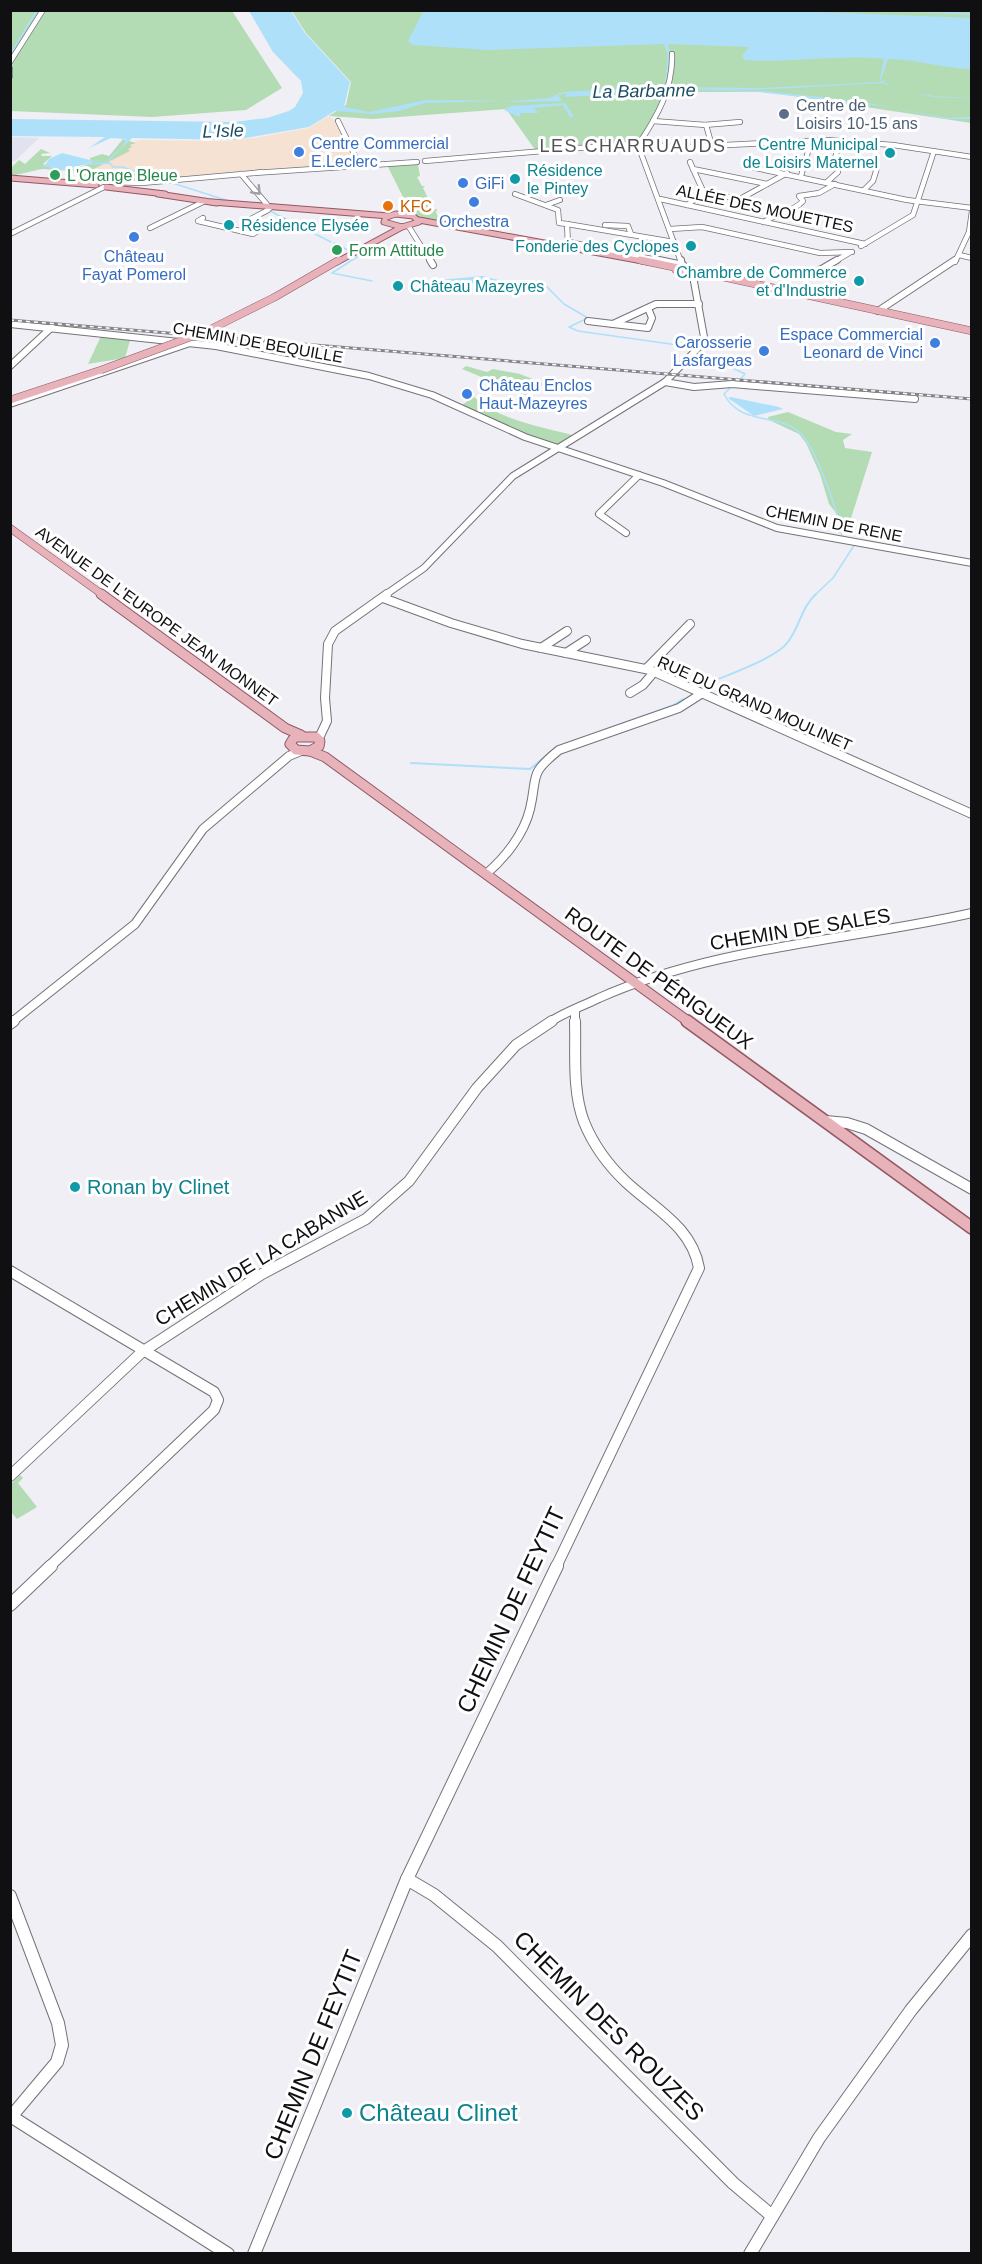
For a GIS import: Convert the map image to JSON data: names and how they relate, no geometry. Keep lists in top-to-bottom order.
{
  "streets": {
    "main road": ["AVENUE DE L'EUROPE JEAN MONNET", "ROUTE DE PÉRIGUEUX"],
    "street": [
      "ALLÉE DES MOUETTES",
      "CHEMIN DE BEQUILLE",
      "CHEMIN DE RENE",
      "RUE DU GRAND MOULINET",
      "CHEMIN DE SALES",
      "CHEMIN DE LA CABANNE",
      "CHEMIN DE FEYTIT",
      "CHEMIN DES ROUZES"
    ]
  },
  "crossings": [
    ["CHEMIN DE BEQUILLE", "CHEMIN DE RENE"],
    ["AVENUE DE L'EUROPE JEAN MONNET", "ROUTE DE PÉRIGUEUX"],
    ["CHEMIN DE SALES", "ROUTE DE PÉRIGUEUX"],
    ["CHEMIN DE SALES", "CHEMIN DE LA CABANNE"],
    ["ROUTE DE PÉRIGUEUX", "CHEMIN DE LA CABANNE"],
    ["CHEMIN DE LA CABANNE", "CHEMIN DE FEYTIT"],
    ["CHEMIN DE FEYTIT", "CHEMIN DES ROUZES"]
  ],
  "districts": ["LES CHARRUAUDS"],
  "water": ["La Barbanne", "L'Isle"],
  "places": [
    "Centre de Loisirs 10-15 ans",
    "Centre Commercial E.Leclerc",
    "Centre Municipal de Loisirs Maternel",
    "L'Orange Bleue",
    "Résidence le Pintey",
    "GiFi",
    "Orchestra",
    "KFC",
    "Résidence Elysée",
    "Château Fayat Pomerol",
    "Fonderie des Cyclopes",
    "Form Attitude",
    "Chambre de Commerce et d'Industrie",
    "Château Mazeyres",
    "Espace Commercial Leonard de Vinci",
    "Carosserie Lasfargeas",
    "Château Enclos Haut-Mazeyres",
    "Ronan by Clinet",
    "Château Clinet"
  ]
}
